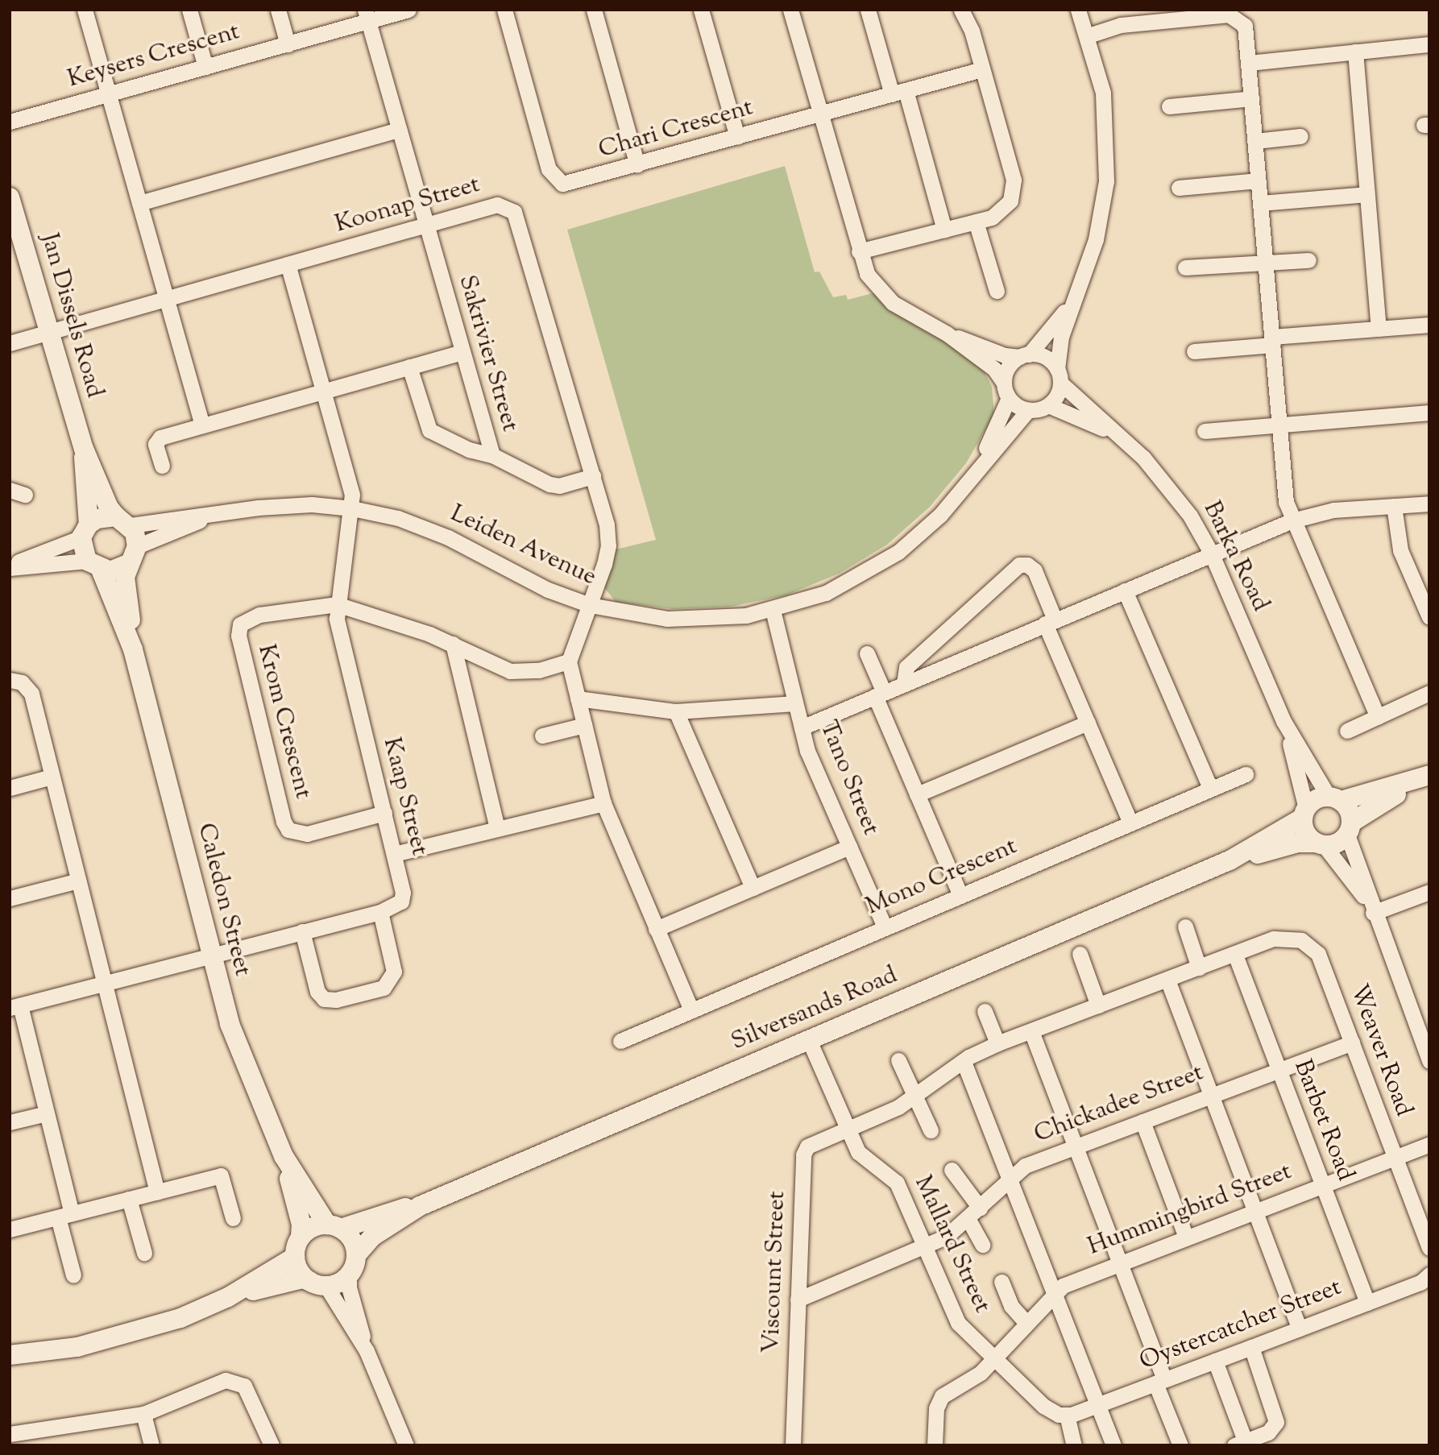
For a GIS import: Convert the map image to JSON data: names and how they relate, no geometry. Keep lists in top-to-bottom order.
{
  "streets": {
    "street": [
      "Keysers Crescent",
      "Chari Crescent",
      "Koonap Street",
      "Jan Dissels Road",
      "Sakrivier Street",
      "Leiden Avenue",
      "Barka Road",
      "Krom Crescent",
      "Tano Street",
      "Kaap Street",
      "Mono Crescent",
      "Caledon Street",
      "Silversands Road",
      "Weaver Road",
      "Chickadee Street",
      "Barbet Road",
      "Hummingbird Street",
      "Mallard Street",
      "Viscount Street",
      "Oystercatcher Street"
    ]
  },
  "crossings": [
    ["Keysers Crescent", "Sakrivier Street"],
    ["Koonap Street", "Jan Dissels Road"],
    ["Koonap Street", "Sakrivier Street"],
    ["Koonap Street", "Leiden Avenue"],
    ["Koonap Street", "Kaap Street"],
    ["Jan Dissels Road", "Leiden Avenue"],
    ["Jan Dissels Road", "Caledon Street"],
    ["Leiden Avenue", "Barka Road"],
    ["Leiden Avenue", "Tano Street"],
    ["Leiden Avenue", "Kaap Street"],
    ["Leiden Avenue", "Caledon Street"],
    ["Barka Road", "Silversands Road"],
    ["Krom Crescent", "Kaap Street"],
    ["Tano Street", "Mono Crescent"],
    ["Kaap Street", "Caledon Street"],
    ["Caledon Street", "Silversands Road"],
    ["Silversands Road", "Mallard Street"],
    ["Weaver Road", "Chickadee Street"],
    ["Weaver Road", "Hummingbird Street"],
    ["Weaver Road", "Viscount Street"],
    ["Chickadee Street", "Barbet Road"],
    ["Chickadee Street", "Mallard Street"],
    ["Chickadee Street", "Viscount Street"],
    ["Barbet Road", "Hummingbird Street"],
    ["Barbet Road", "Viscount Street"],
    ["Barbet Road", "Oystercatcher Street"],
    ["Hummingbird Street", "Mallard Street"],
    ["Mallard Street", "Viscount Street"],
    ["Mallard Street", "Oystercatcher Street"]
  ]
}
